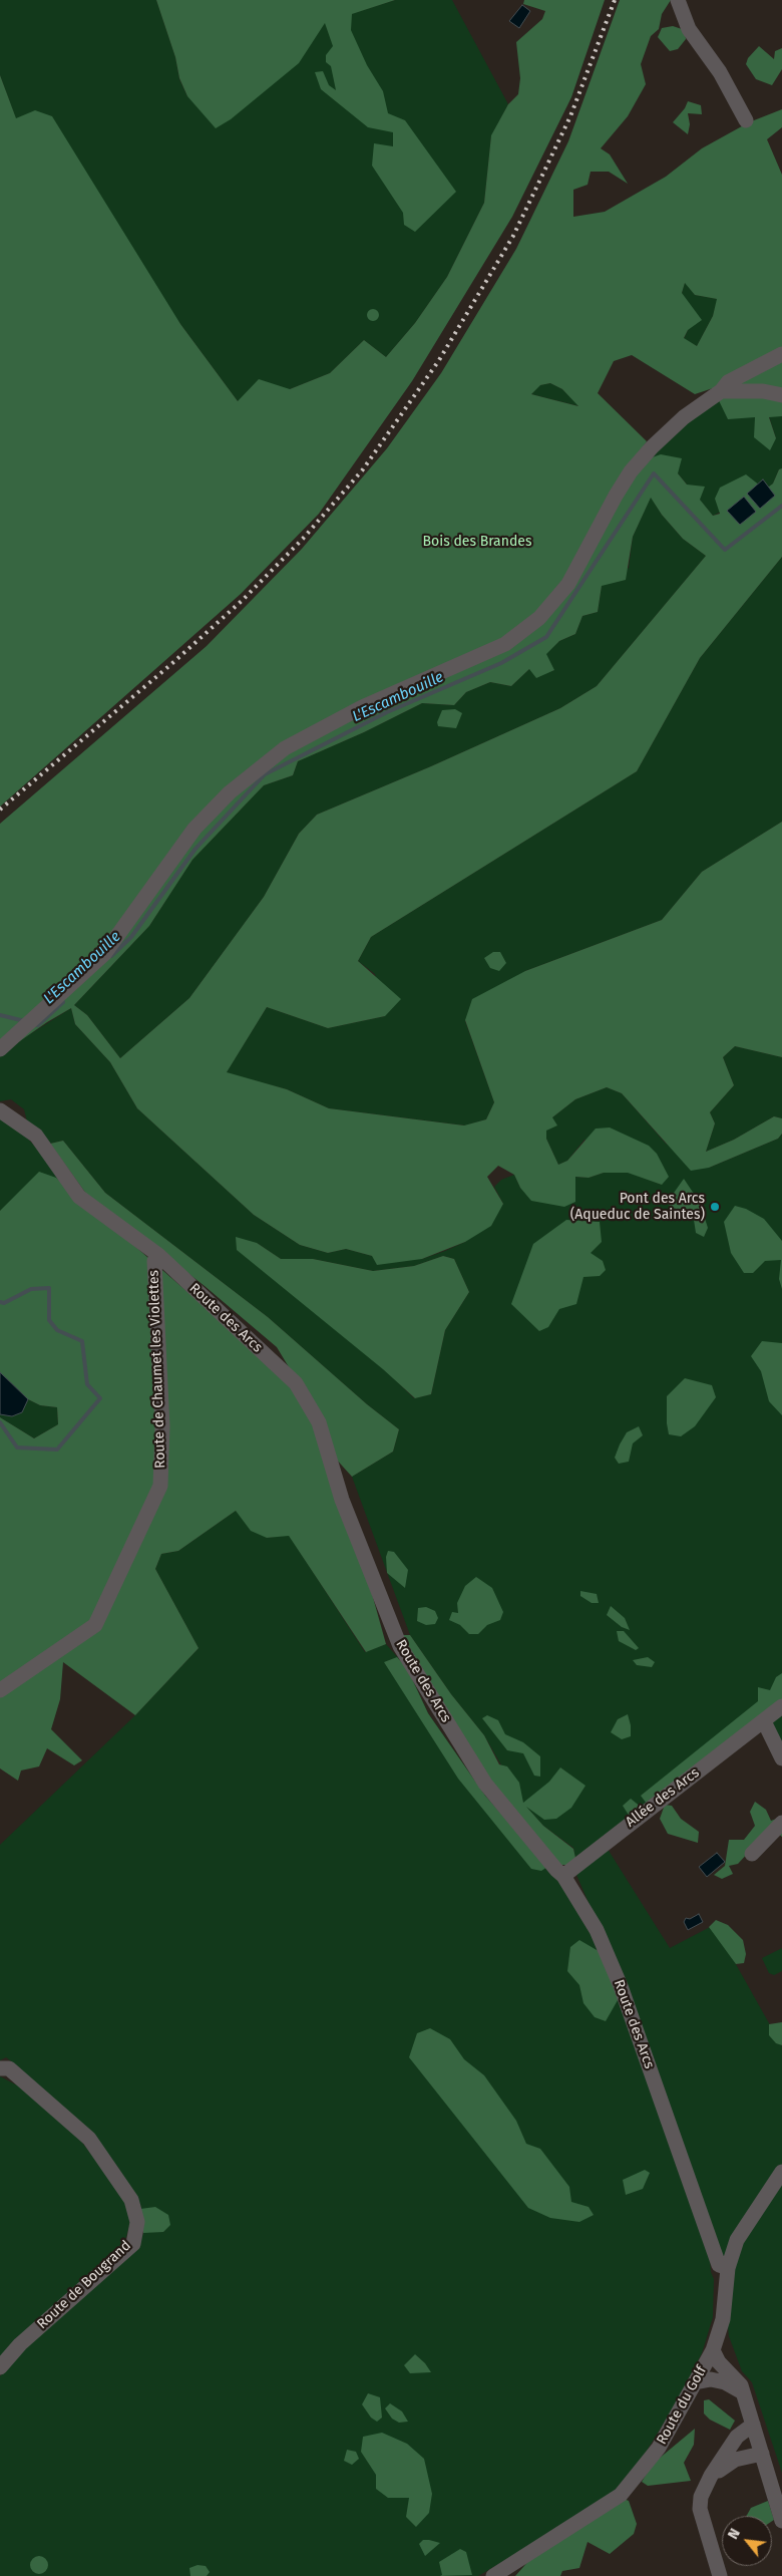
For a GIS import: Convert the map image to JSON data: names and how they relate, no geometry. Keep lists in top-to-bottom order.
{
  "streets": {
    "street": [
      "Route des Arcs",
      "Route de Chaumet les Violettes",
      "Allée des Arcs",
      "Route de Bougrand",
      "Route du Golf"
    ]
  },
  "crossings": [
    ["Route des Arcs", "Route de Chaumet les Violettes"],
    ["Route des Arcs", "Allée des Arcs"],
    ["Route des Arcs", "Route du Golf"]
  ],
  "water": ["L'Escambouille"],
  "parks": ["Bois des Brandes"],
  "places": ["Pont des Arcs (Aqueduc de Saintes)"],
  "north": "top left"
}
